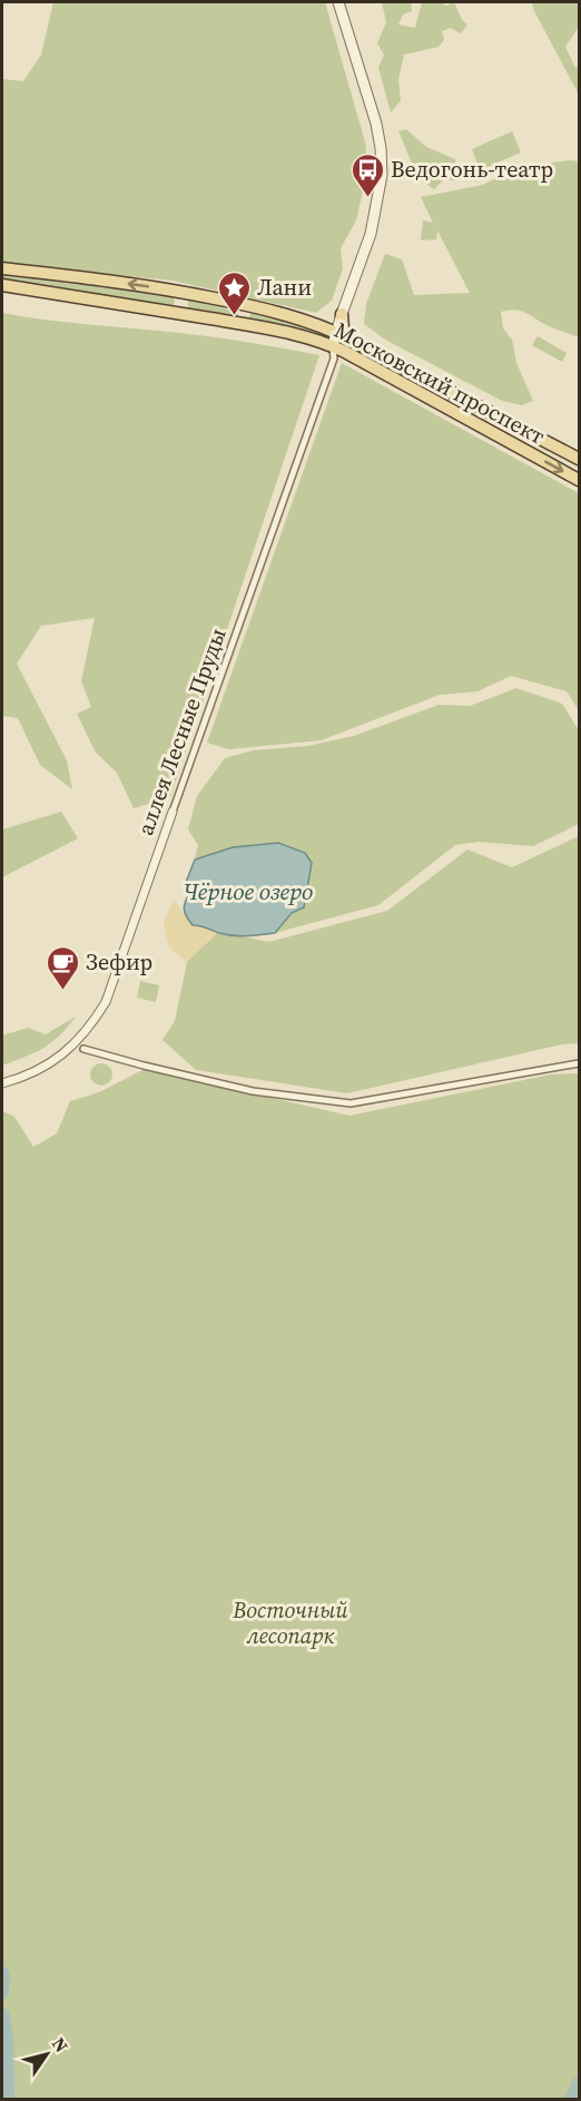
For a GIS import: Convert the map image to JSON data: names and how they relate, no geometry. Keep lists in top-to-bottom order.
{
  "streets": {
    "main road": ["Московский проспект"],
    "street": ["аллея Лесные Пруды"]
  },
  "crossings": [
    ["Московский проспект", "аллея Лесные Пруды"]
  ],
  "water": ["Чёрное озеро"],
  "parks": ["Восточный лесопарк"],
  "places": {
    "bus stop": ["Ведогонь-театр"],
    "place": ["Лани"],
    "cafe": ["Зефир"]
  },
  "north": "top right"
}
